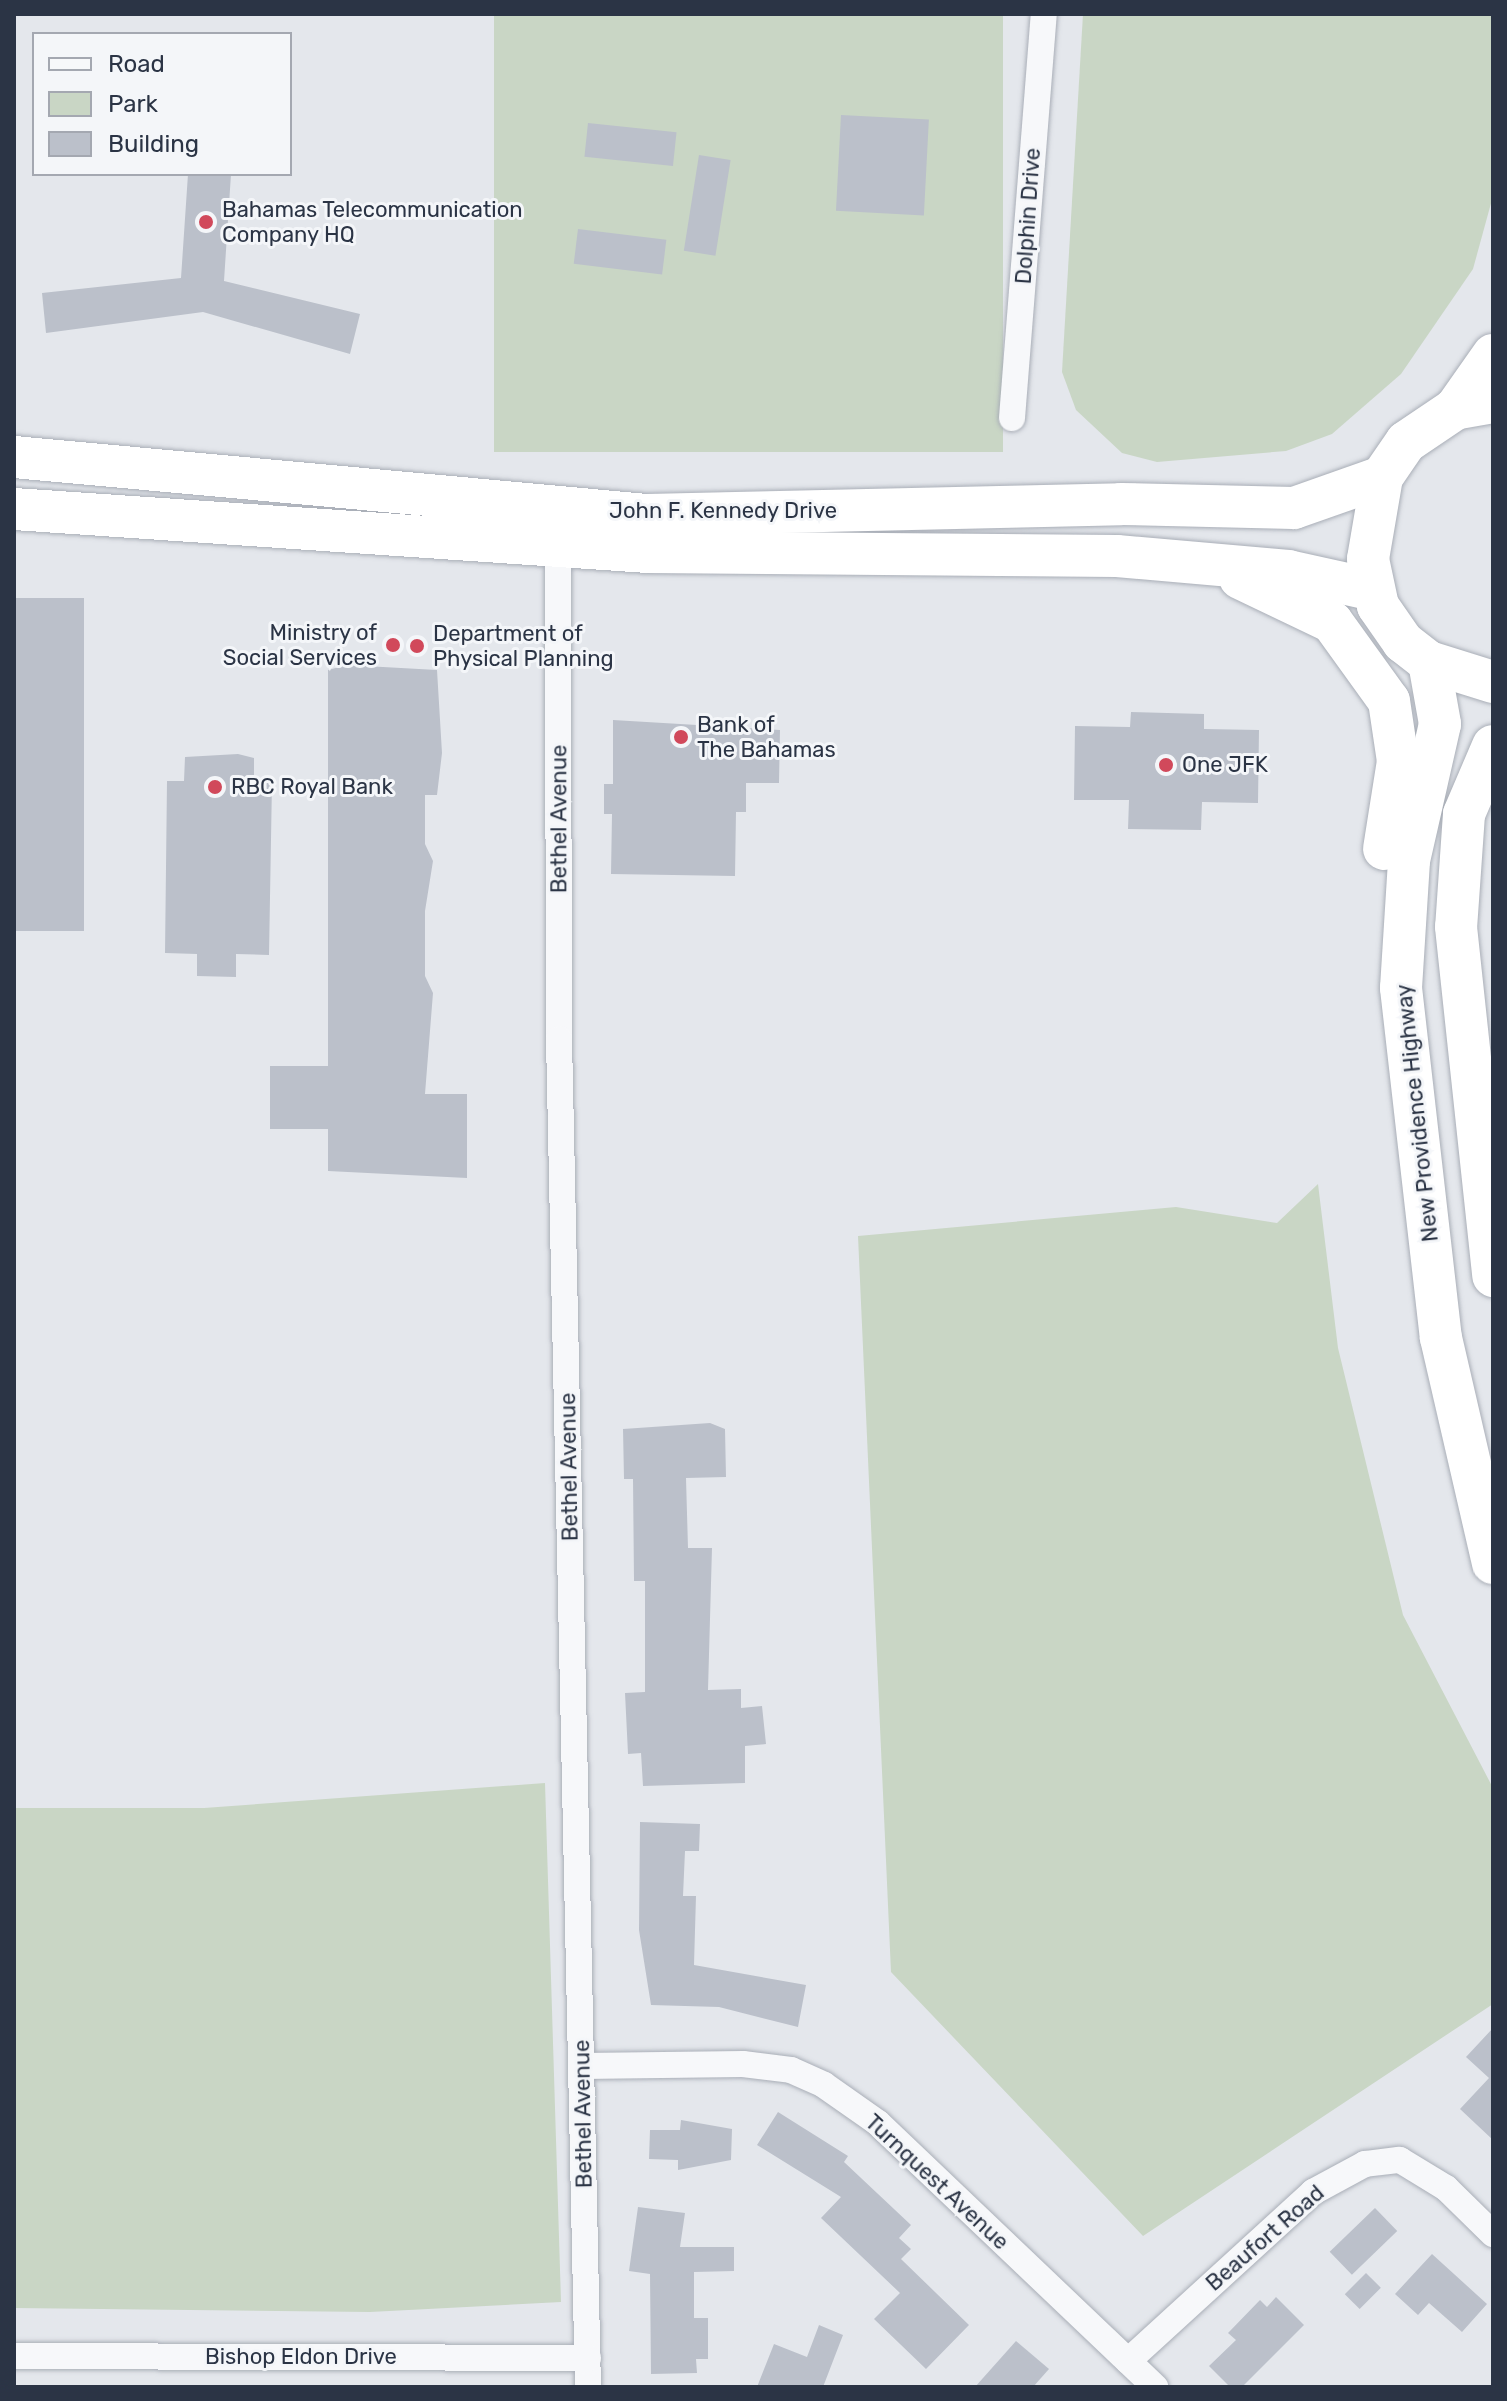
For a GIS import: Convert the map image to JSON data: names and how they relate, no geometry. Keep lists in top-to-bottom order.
{
  "streets": {
    "highway": ["John F. Kennedy Drive", "New Providence Highway"],
    "street": [
      "Dolphin Drive",
      "Bethel Avenue",
      "Turnquest Avenue",
      "Beaufort Road",
      "Bishop Eldon Drive"
    ]
  },
  "crossings": [
    ["John F. Kennedy Drive", "Bethel Avenue"],
    ["Bethel Avenue", "Turnquest Avenue"],
    ["Bethel Avenue", "Bishop Eldon Drive"],
    ["Turnquest Avenue", "Beaufort Road"]
  ],
  "places": [
    "Bahamas Telecommunication Company HQ",
    "Ministry of Social Services",
    "Department of Physical Planning",
    "Bank of The Bahamas",
    "One JFK",
    "RBC Royal Bank"
  ],
  "legend": ["Road", "Park", "Building"]
}
